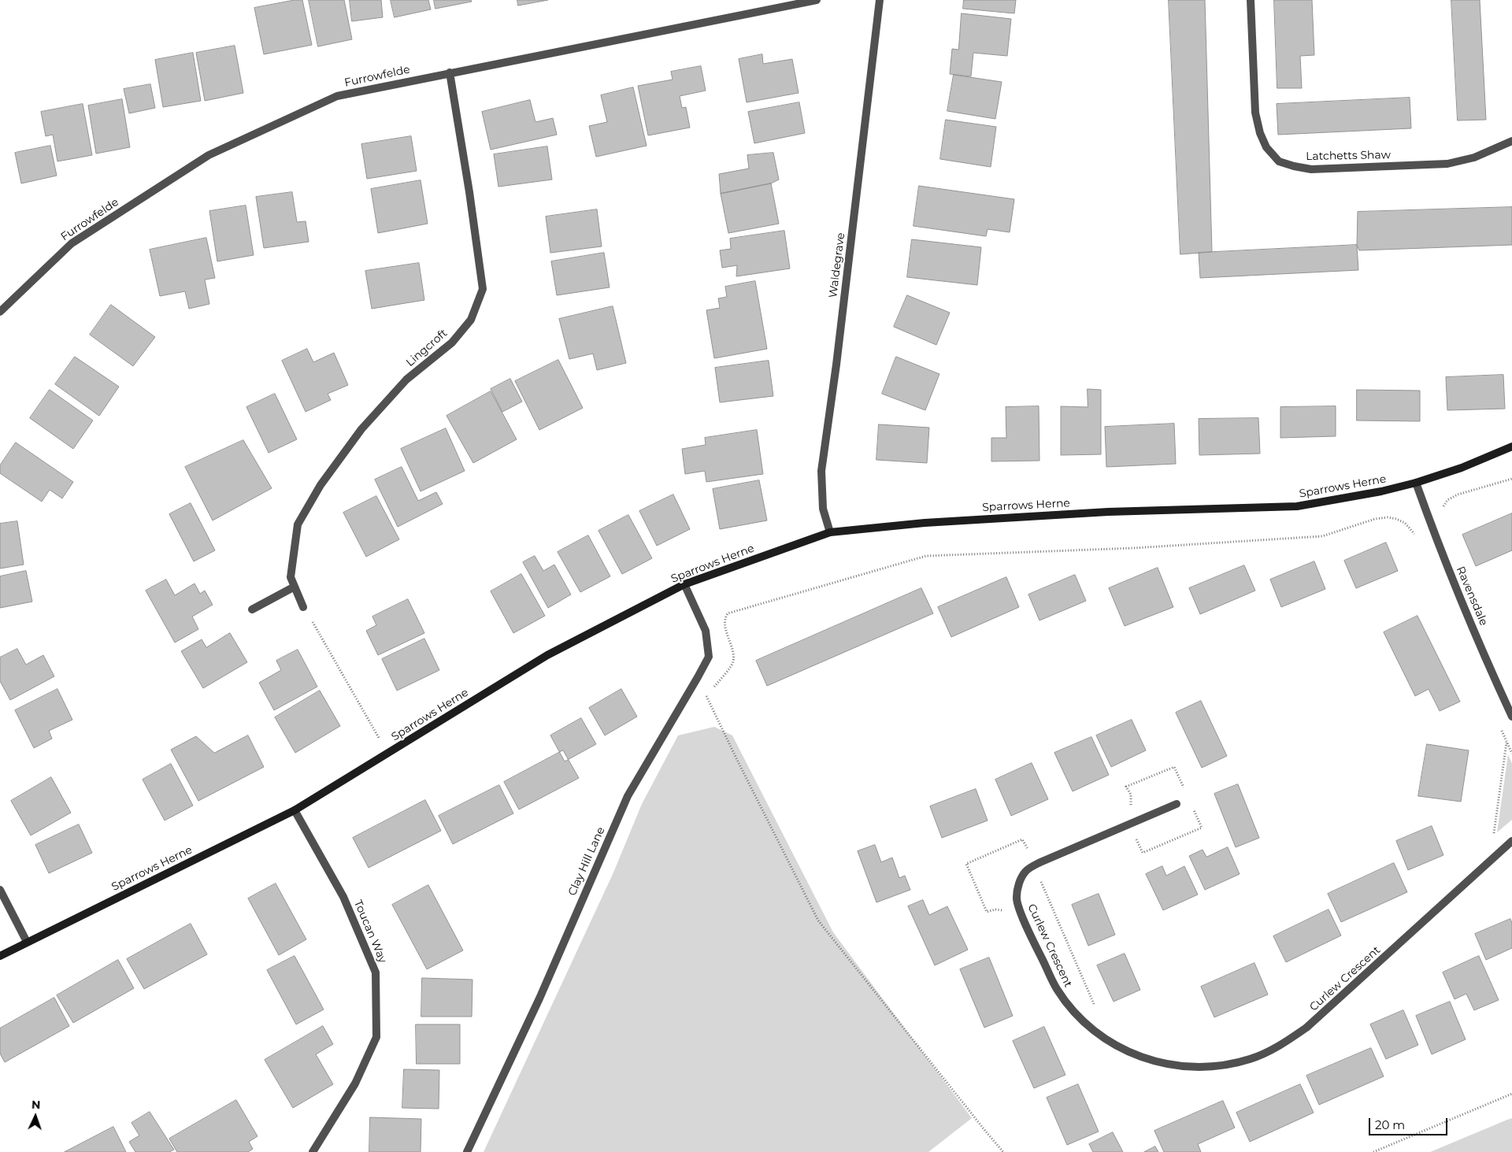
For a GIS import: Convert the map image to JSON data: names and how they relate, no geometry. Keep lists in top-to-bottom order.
{
  "streets": {
    "street": [
      "Furrowfelde",
      "Latchetts Shaw",
      "Waldegrave",
      "Lingcroft",
      "Sparrows Herne",
      "Ravensdale",
      "Clay Hill Lane",
      "Toucan Way",
      "Curlew Crescent"
    ]
  },
  "crossings": [
    ["Furrowfelde", "Lingcroft"],
    ["Waldegrave", "Sparrows Herne"],
    ["Sparrows Herne", "Ravensdale"],
    ["Sparrows Herne", "Clay Hill Lane"],
    ["Sparrows Herne", "Toucan Way"]
  ],
  "scale_bar": "20 m",
  "north": "top"
}
